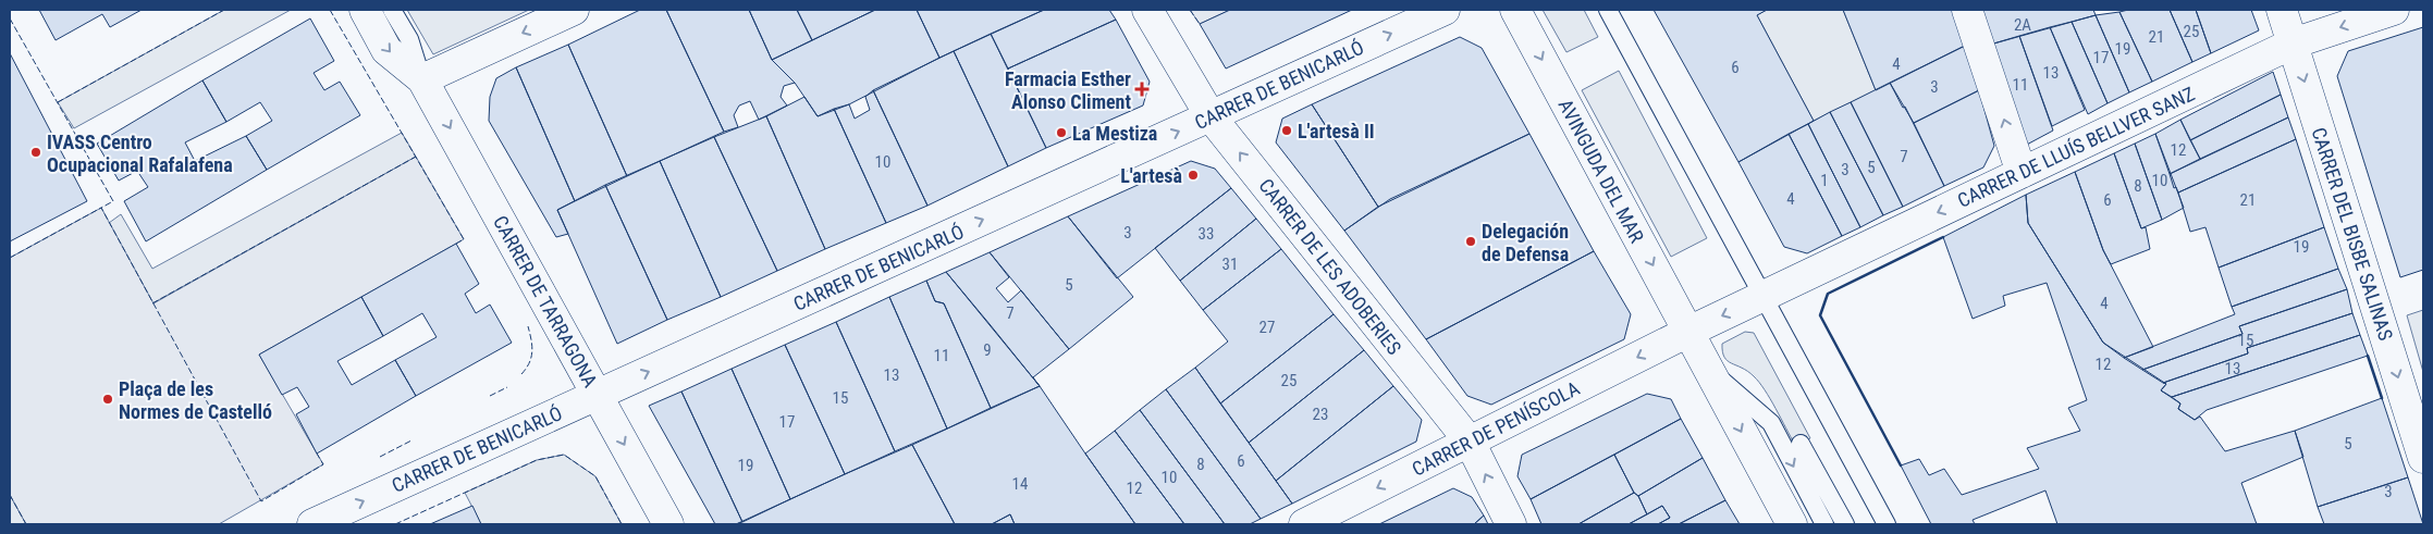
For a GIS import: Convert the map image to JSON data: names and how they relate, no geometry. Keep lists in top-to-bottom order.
{
  "streets": {
    "street": [
      "CARRER DE BENICARLÓ",
      "CARRER DE LLUÍS BELLVER SANZ",
      "AVINGUDA DEL MAR",
      "CARRER DEL BISBE SALINAS",
      "CARRER DE LES ADOBERIES",
      "CARRER DE TARRAGONA",
      "CARRER DE PENÍSCOLA"
    ]
  },
  "crossings": [
    ["CARRER DE BENICARLÓ", "CARRER DE LES ADOBERIES"],
    ["CARRER DE BENICARLÓ", "CARRER DE TARRAGONA"],
    ["CARRER DE LLUÍS BELLVER SANZ", "CARRER DEL BISBE SALINAS"],
    ["AVINGUDA DEL MAR", "CARRER DE PENÍSCOLA"],
    ["CARRER DE LES ADOBERIES", "CARRER DE PENÍSCOLA"]
  ],
  "one_way": [
    "CARRER DE BENICARLÓ",
    "CARRER DE LLUÍS BELLVER SANZ",
    "AVINGUDA DEL MAR",
    "CARRER DEL BISBE SALINAS",
    "CARRER DE LES ADOBERIES",
    "CARRER DE TARRAGONA",
    "CARRER DE PENÍSCOLA"
  ],
  "places": {
    "health": ["Farmacia Esther Alonso Climent"],
    "other": [
      "L'artesà II",
      "La Mestiza",
      "IVASS Centro Ocupacional Rafalafena",
      "L'artesà",
      "Delegación de Defensa",
      "Plaça de les Normes de Castelló"
    ]
  },
  "house_numbers": [
    "2A",
    "25",
    "21",
    "19",
    "17",
    "4",
    "6",
    "13",
    "11",
    "3",
    "12",
    "7",
    "10",
    "5",
    "3",
    "1",
    "10",
    "8",
    "4",
    "6",
    "21",
    "3",
    "33",
    "19",
    "31",
    "5",
    "4",
    "7",
    "27",
    "15",
    "9",
    "11",
    "12",
    "13",
    "13",
    "25",
    "15",
    "23",
    "17",
    "5",
    "6",
    "8",
    "19",
    "10",
    "14",
    "12",
    "3"
  ]
}
